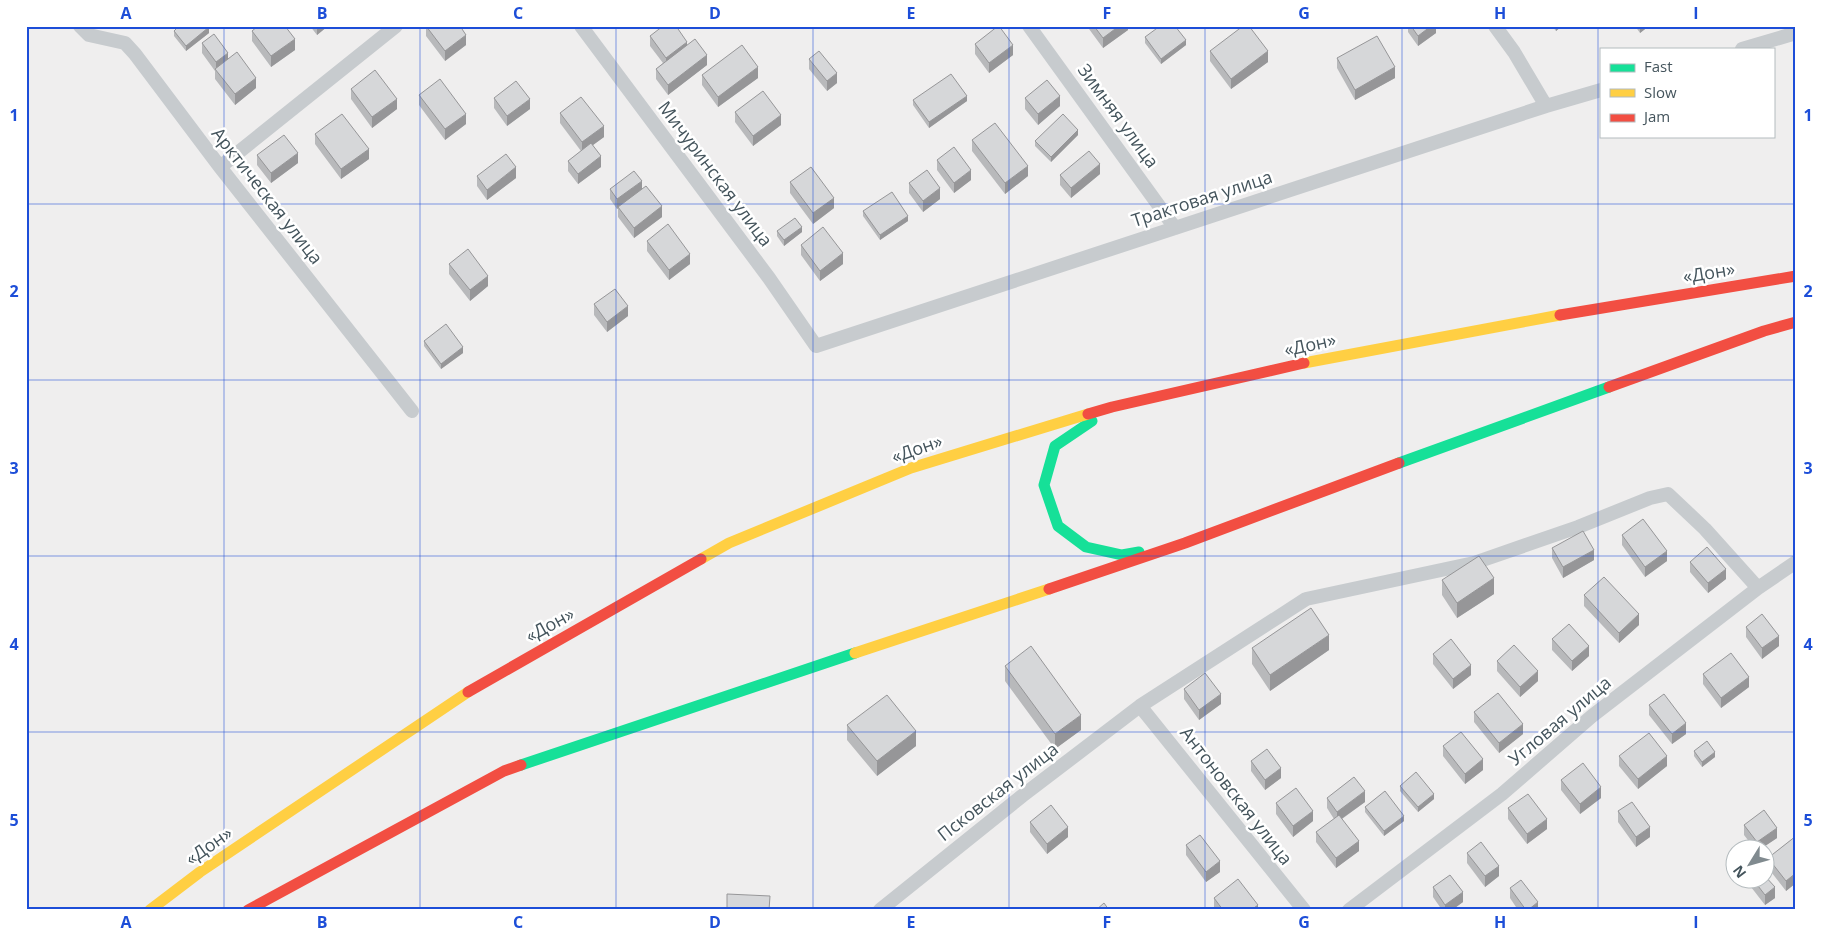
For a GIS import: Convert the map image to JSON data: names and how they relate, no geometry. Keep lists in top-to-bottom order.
{
  "streets": {
    "highway": ["«Дон»"],
    "street": [
      "Зимняя улица",
      "Мичуринская улица",
      "Арктическая улица",
      "Трактовая улица",
      "Угловая улица",
      "Псковская улица",
      "Антоновская улица"
    ]
  },
  "crossings": [
    ["Зимняя улица", "Трактовая улица"],
    ["Мичуринская улица", "Трактовая улица"],
    ["Угловая улица", "Псковская улица"],
    ["Псковская улица", "Антоновская улица"]
  ],
  "legend": ["Fast", "Slow", "Jam"],
  "north": "bottom left",
  "grid": {
    "columns": [
      "A",
      "B",
      "C",
      "D",
      "E",
      "F",
      "G",
      "H",
      "I"
    ],
    "rows": [
      "1",
      "2",
      "3",
      "4",
      "5"
    ]
  }
}
